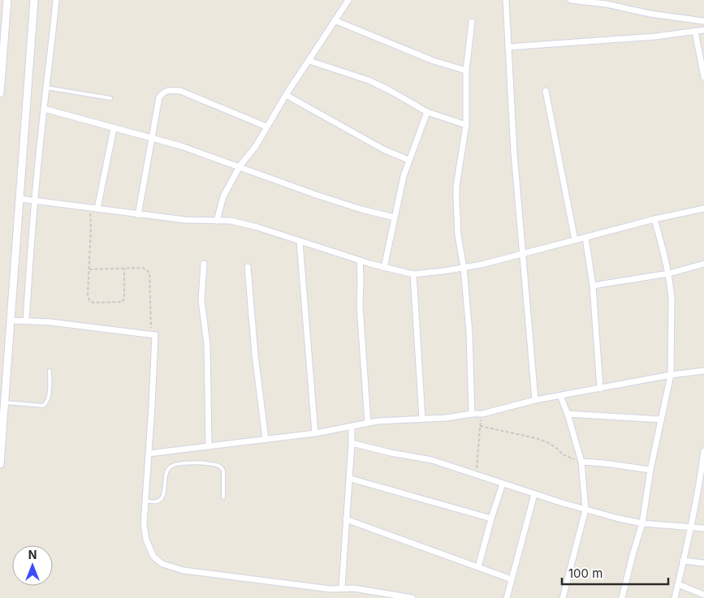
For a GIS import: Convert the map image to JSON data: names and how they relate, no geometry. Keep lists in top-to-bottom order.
{
  "scale_bar": "100 m",
  "north": "top"
}
